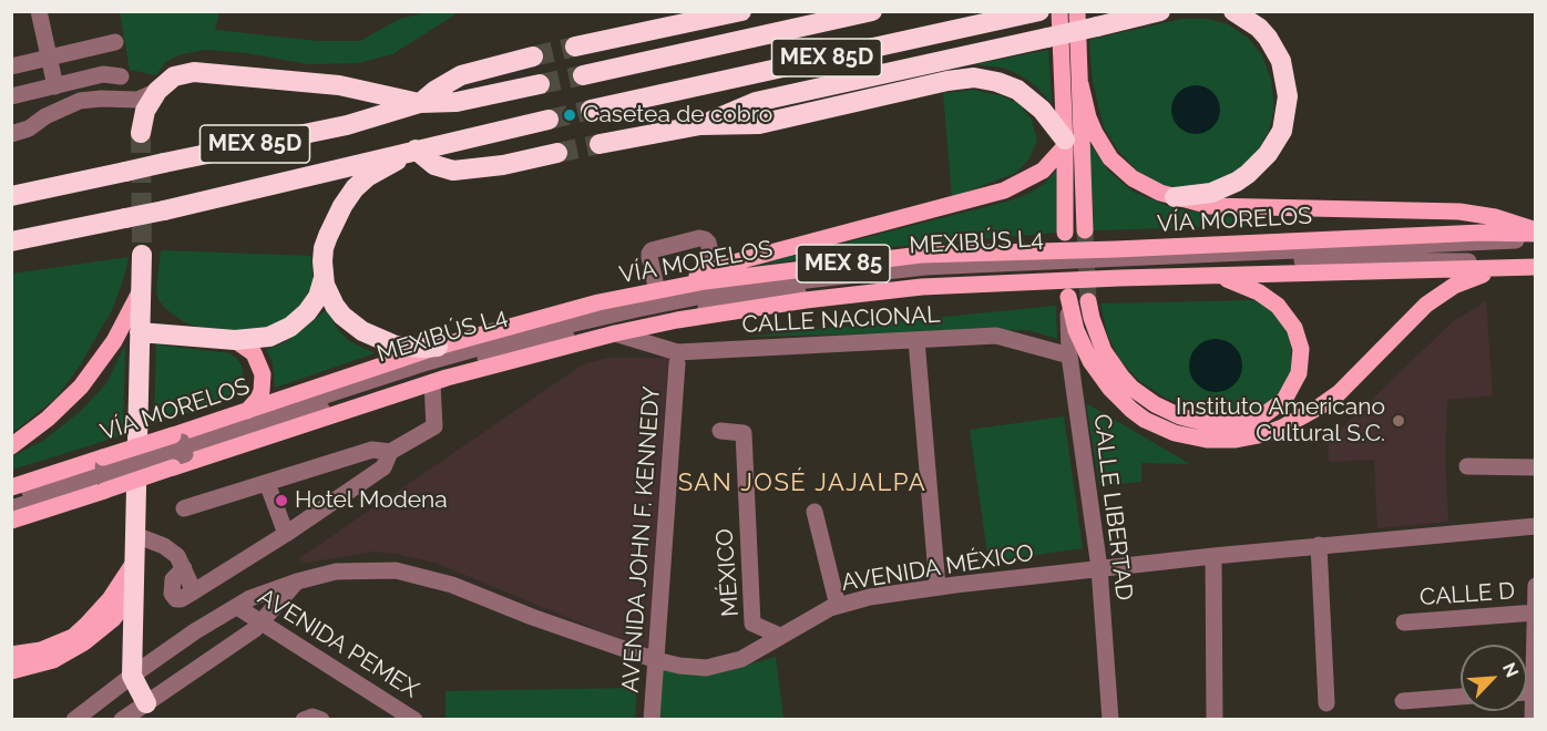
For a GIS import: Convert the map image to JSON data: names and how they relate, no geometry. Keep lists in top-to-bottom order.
{
  "streets": {
    "highway": ["MEX 85D"],
    "main road": ["VÍA MORELOS", "MEX 85"],
    "street": [
      "MEXIBÚS L4",
      "CALLE NACIONAL",
      "CALLE LIBERTAD",
      "AVENIDA JOHN F. KENNEDY",
      "AVENIDA MÉXICO",
      "MÉXICO",
      "CALLE D",
      "AVENIDA PEMEX"
    ]
  },
  "crossings": [
    ["VÍA MORELOS", "MEXIBÚS L4"],
    ["VÍA MORELOS", "CALLE NACIONAL"],
    ["CALLE NACIONAL", "CALLE LIBERTAD"],
    ["CALLE LIBERTAD", "AVENIDA MÉXICO"],
    ["AVENIDA JOHN F. KENNEDY", "AVENIDA MÉXICO"],
    ["AVENIDA MÉXICO", "MÉXICO"],
    ["AVENIDA MÉXICO", "AVENIDA PEMEX"]
  ],
  "districts": ["SAN JOSÉ JAJALPA"],
  "places": ["Casetea de cobro", "Instituto Americano Cultural S.C.", "Hotel Modena"],
  "north": "top right"
}
